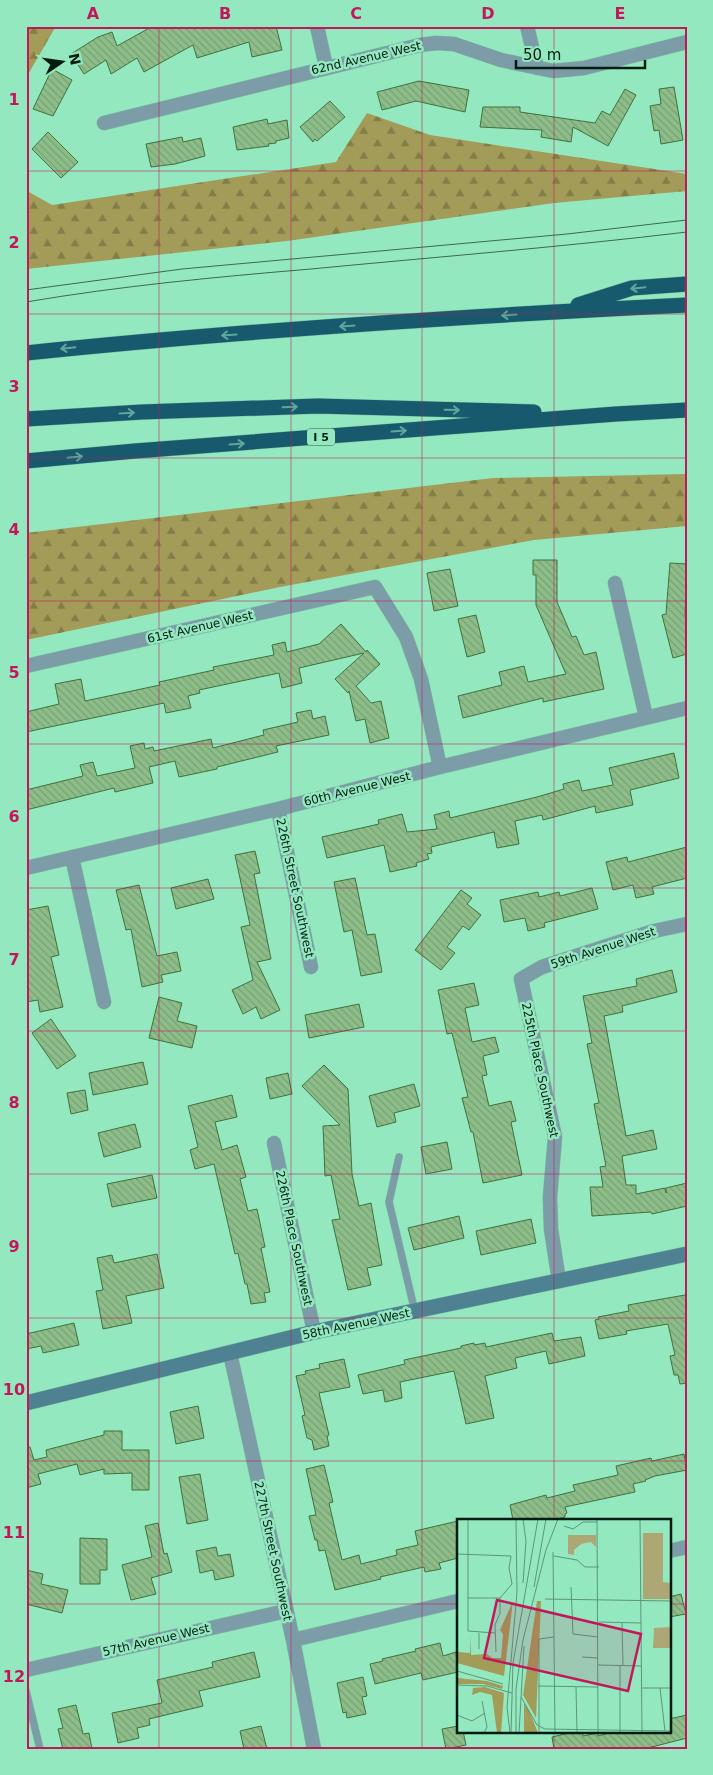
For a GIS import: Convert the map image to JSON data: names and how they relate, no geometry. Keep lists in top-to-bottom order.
{
  "streets": {
    "highway": ["I 5"],
    "street": [
      "62nd Avenue West",
      "61st Avenue West",
      "60th Avenue West",
      "226th Street Southwest",
      "59th Avenue West",
      "225th Place Southwest",
      "226th Place Southwest",
      "58th Avenue West",
      "227th Street Southwest",
      "57th Avenue West"
    ]
  },
  "crossings": [
    ["61st Avenue West", "60th Avenue West"],
    ["60th Avenue West", "226th Street Southwest"],
    ["59th Avenue West", "225th Place Southwest"],
    ["225th Place Southwest", "58th Avenue West"],
    ["226th Place Southwest", "58th Avenue West"],
    ["58th Avenue West", "227th Street Southwest"],
    ["227th Street Southwest", "57th Avenue West"]
  ],
  "scale_bar": "50 m",
  "north": "right",
  "grid": {
    "columns": [
      "A",
      "B",
      "C",
      "D",
      "E"
    ],
    "rows": [
      "1",
      "2",
      "3",
      "4",
      "5",
      "6",
      "7",
      "8",
      "9",
      "10",
      "11",
      "12"
    ]
  }
}
